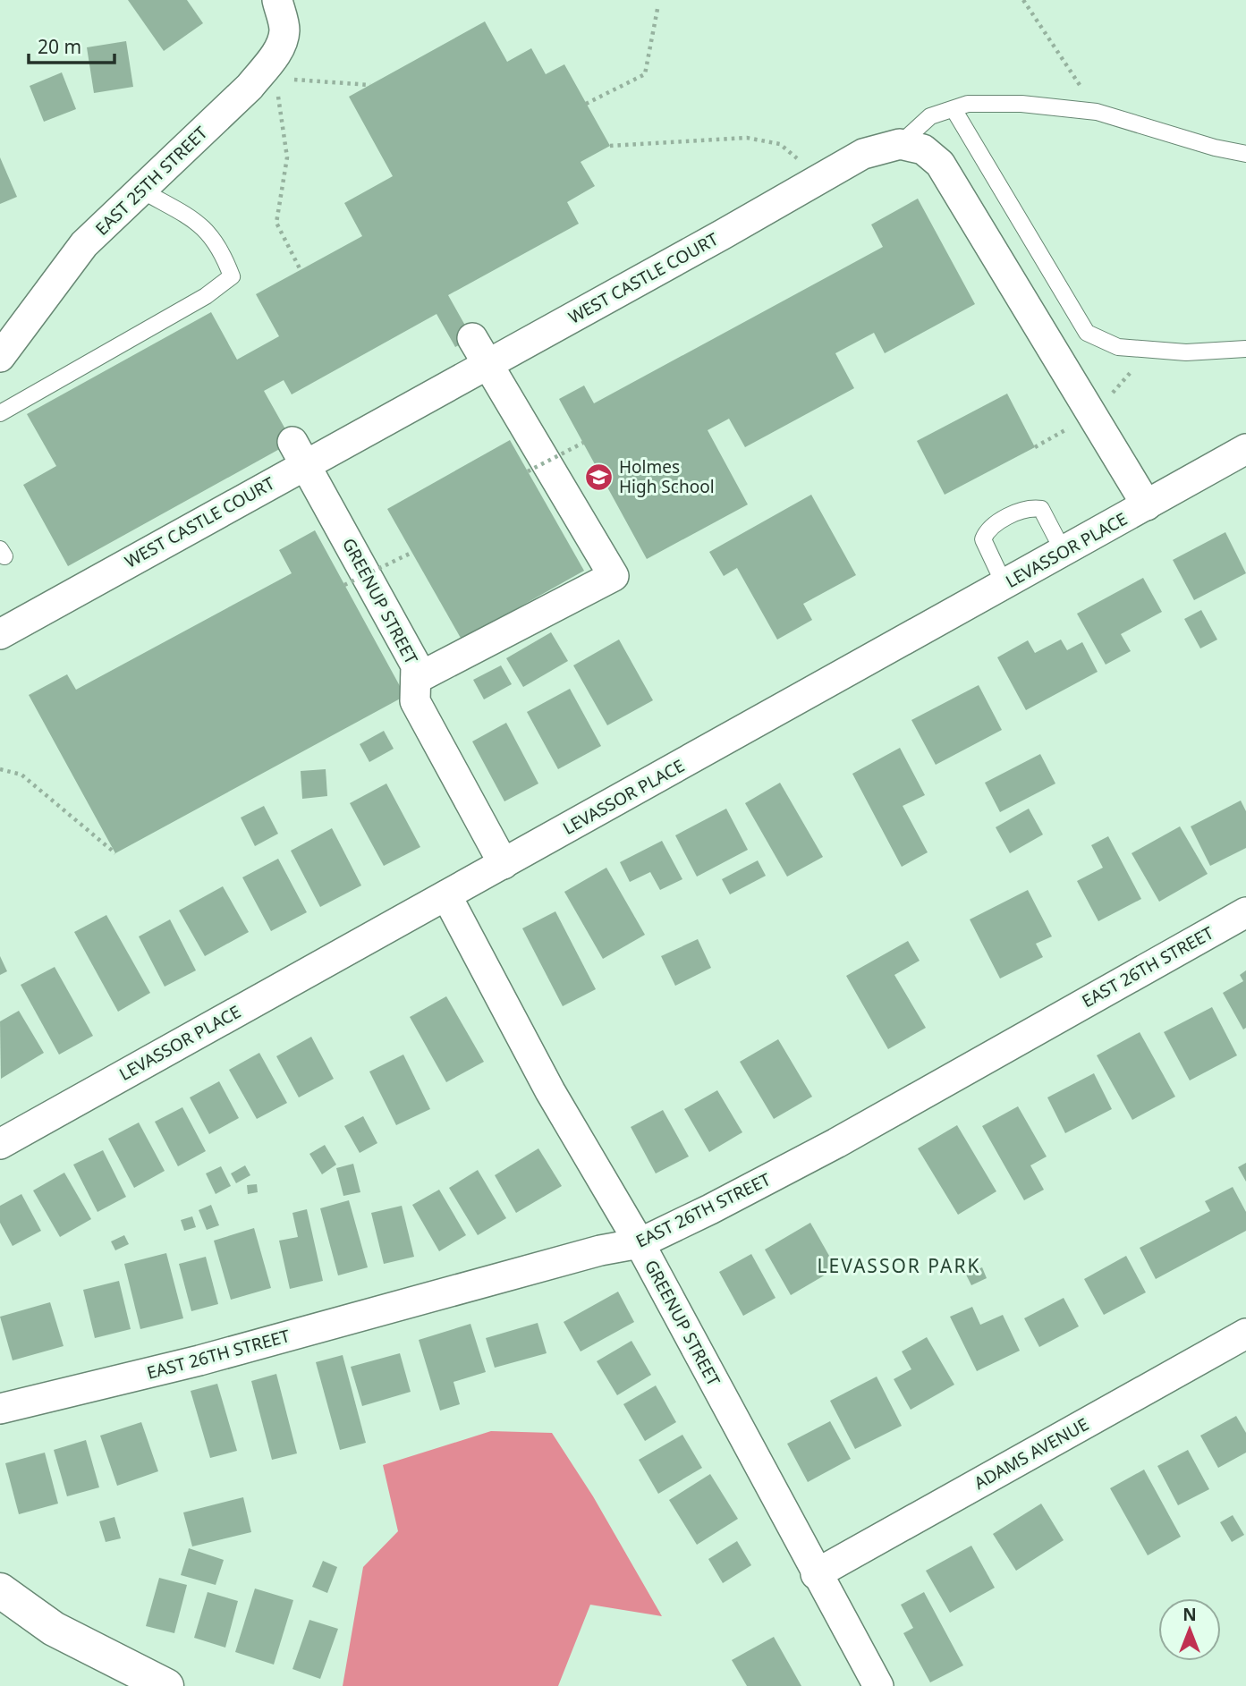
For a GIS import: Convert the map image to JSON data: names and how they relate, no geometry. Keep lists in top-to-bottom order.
{
  "streets": {
    "street": [
      "EAST 25TH STREET",
      "WEST CASTLE COURT",
      "LEVASSOR PLACE",
      "GREENUP STREET",
      "EAST 26TH STREET",
      "ADAMS AVENUE"
    ]
  },
  "crossings": [
    ["WEST CASTLE COURT", "GREENUP STREET"],
    ["LEVASSOR PLACE", "GREENUP STREET"],
    ["GREENUP STREET", "EAST 26TH STREET"],
    ["GREENUP STREET", "ADAMS AVENUE"]
  ],
  "districts": ["LEVASSOR PARK"],
  "places": {
    "school or university": ["Holmes High School"]
  },
  "scale_bar": "20 m",
  "north": "top"
}
